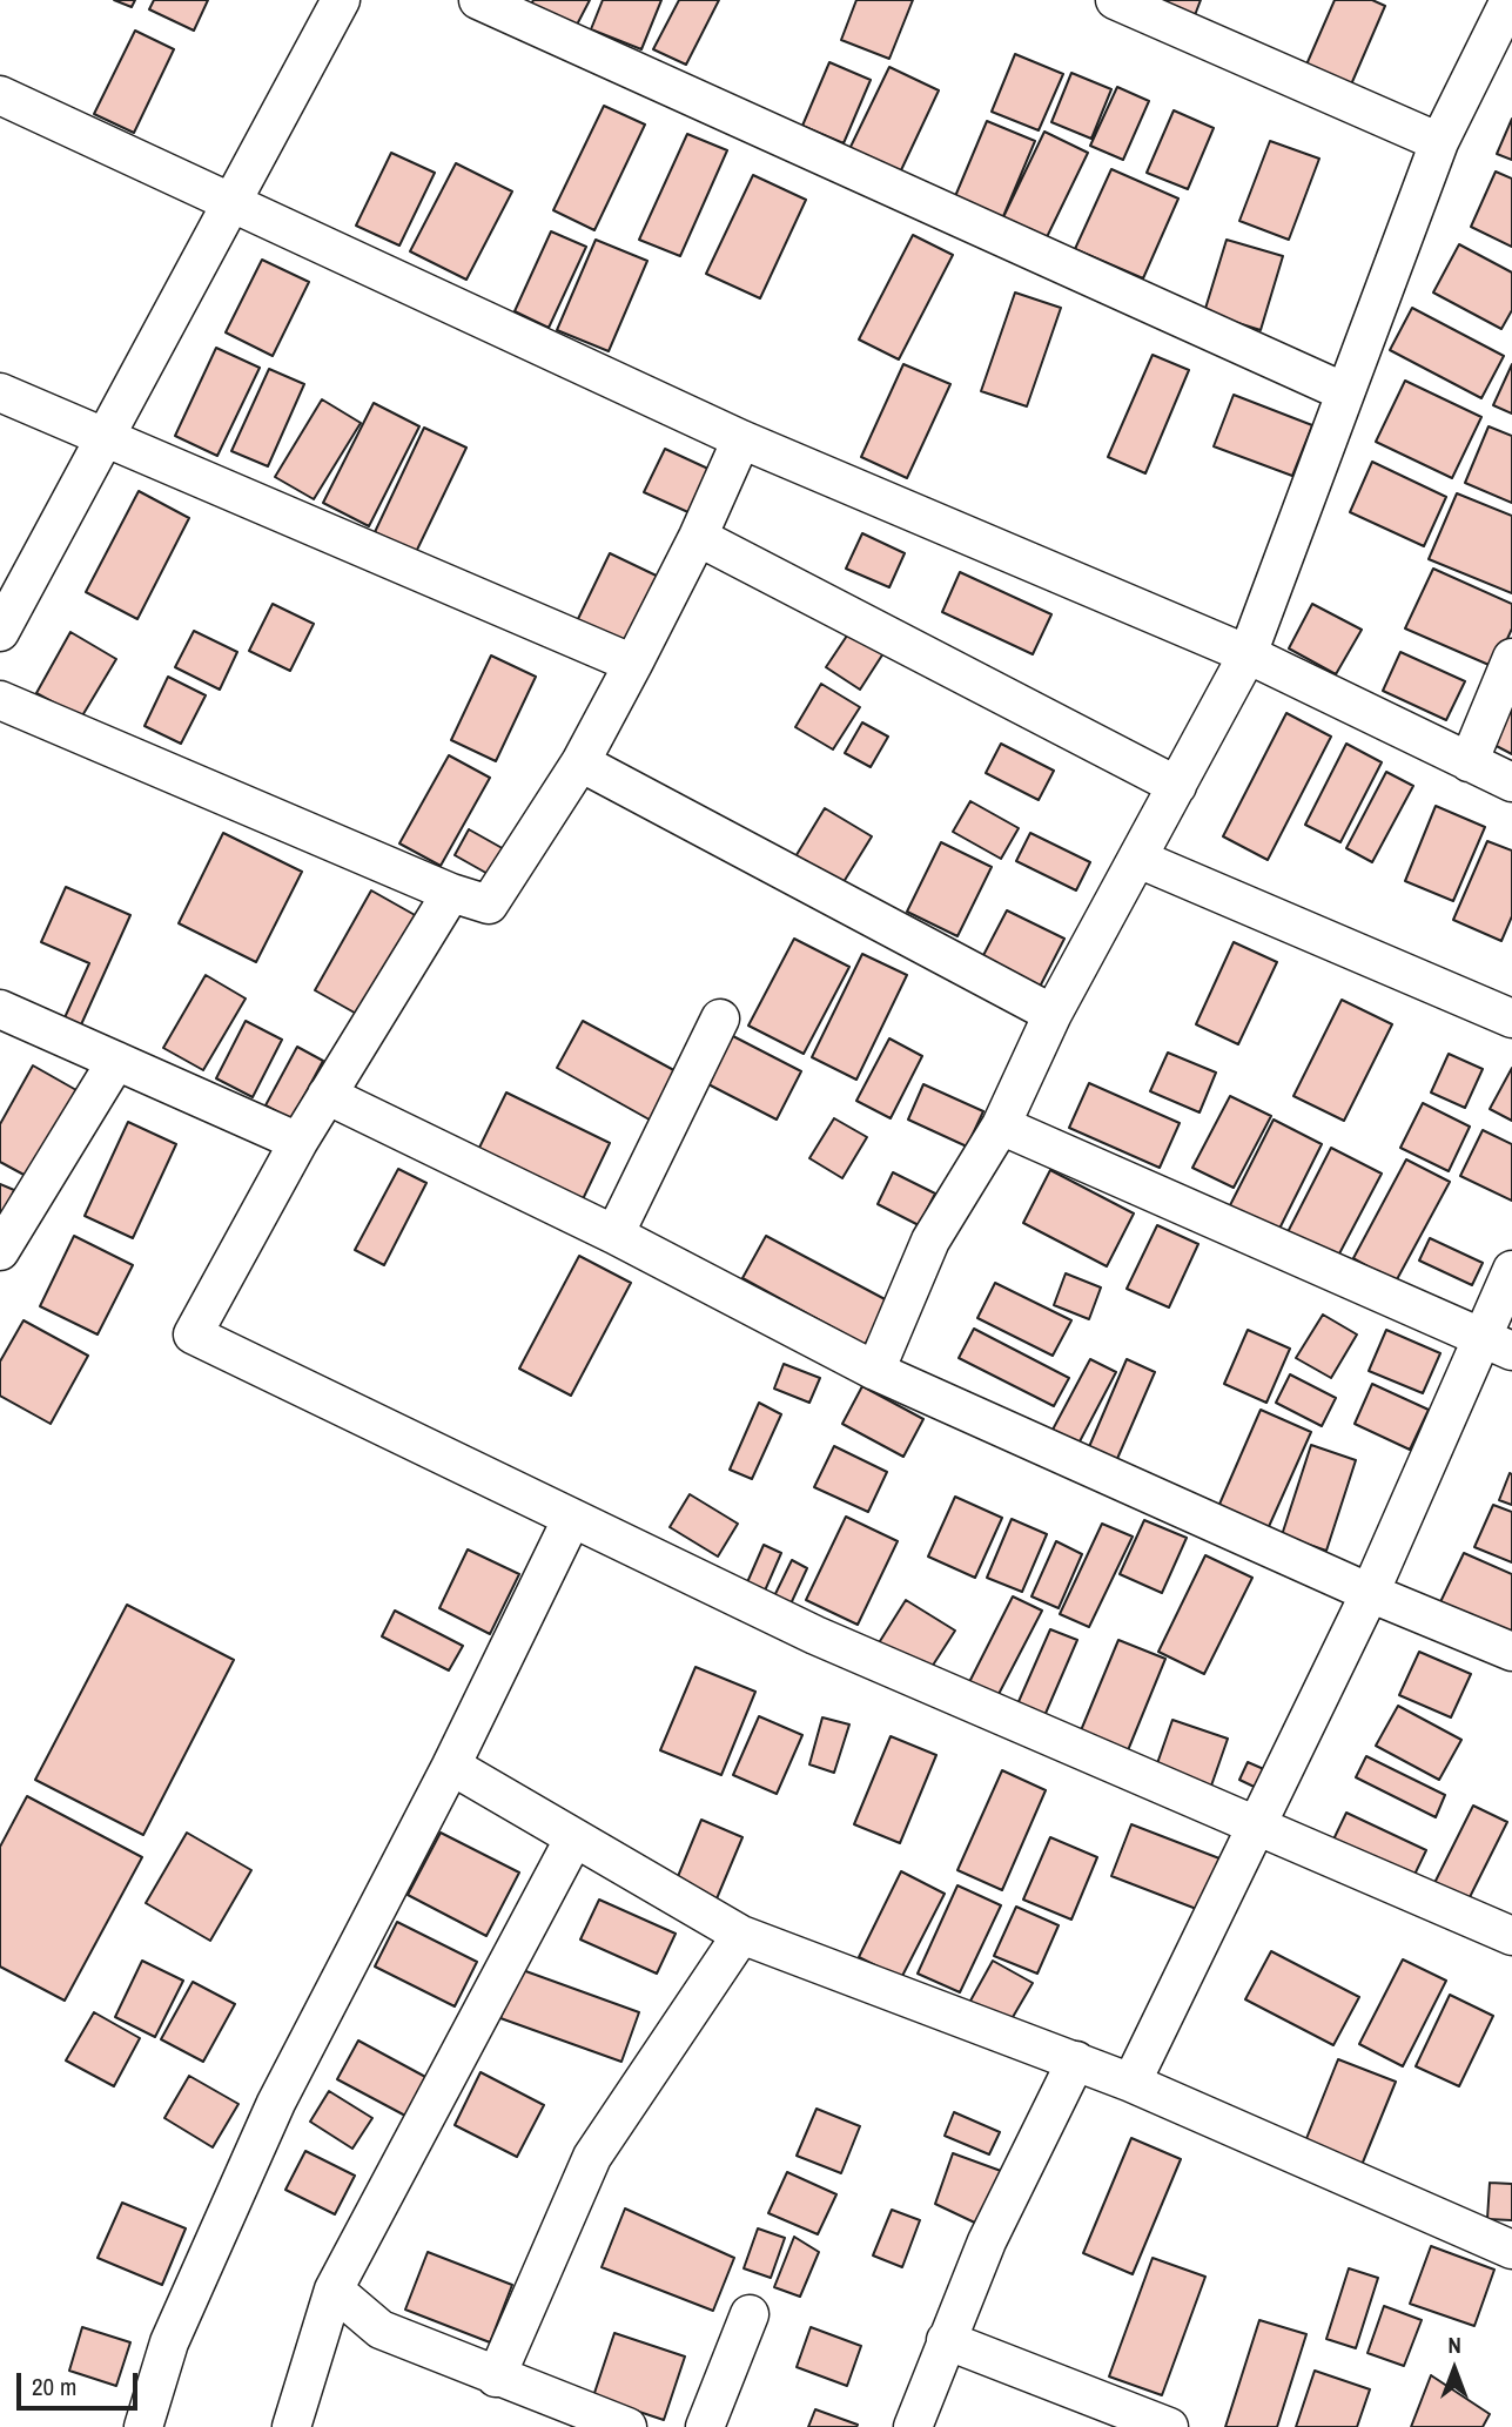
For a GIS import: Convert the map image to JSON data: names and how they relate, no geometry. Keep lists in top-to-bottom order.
{
  "scale_bar": "20 m",
  "north": "top"
}
